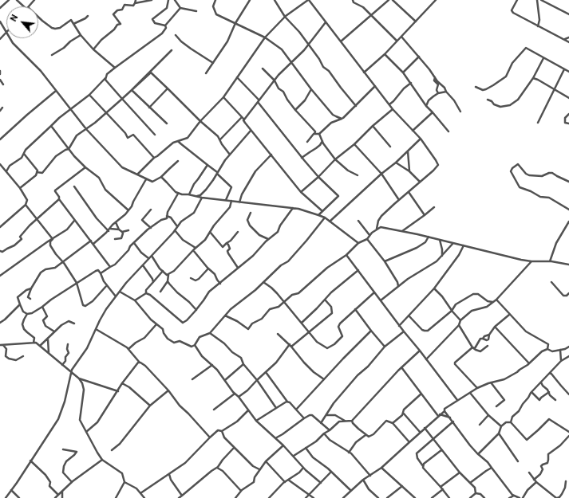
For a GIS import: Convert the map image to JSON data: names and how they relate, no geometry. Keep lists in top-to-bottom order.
{
  "north": "top left"
}
